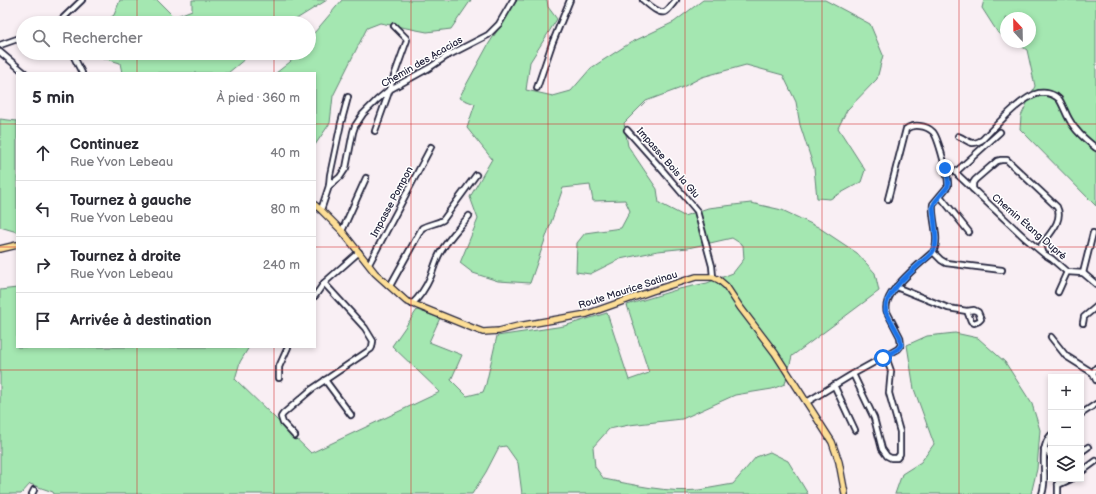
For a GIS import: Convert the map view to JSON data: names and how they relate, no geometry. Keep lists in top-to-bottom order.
{
  "streets": {
    "main road": ["Route Maurice Satinau"],
    "street": [
      "Chemin des Acacias",
      "Impasse Bois la Glu",
      "Impasse Pompon",
      "Chemin Étang Dupré"
    ]
  },
  "crossings": [
    ["Chemin des Acacias", "Route Maurice Satinau"],
    ["Impasse Bois la Glu", "Route Maurice Satinau"],
    ["Impasse Pompon", "Route Maurice Satinau"]
  ],
  "north": "top",
  "page": {
    "search": "Rechercher",
    "heading": ["5 min", "À pied · 360 m"],
    "list": [
      ["Continuez", "Rue Yvon Lebeau", "40 m"],
      ["Tournez à gauche", "Rue Yvon Lebeau", "80 m"],
      ["Tournez à droite", "Rue Yvon Lebeau", "240 m"],
      "Arrivée à destination"
    ],
    "map_buttons": ["+", "−"]
  }
}
